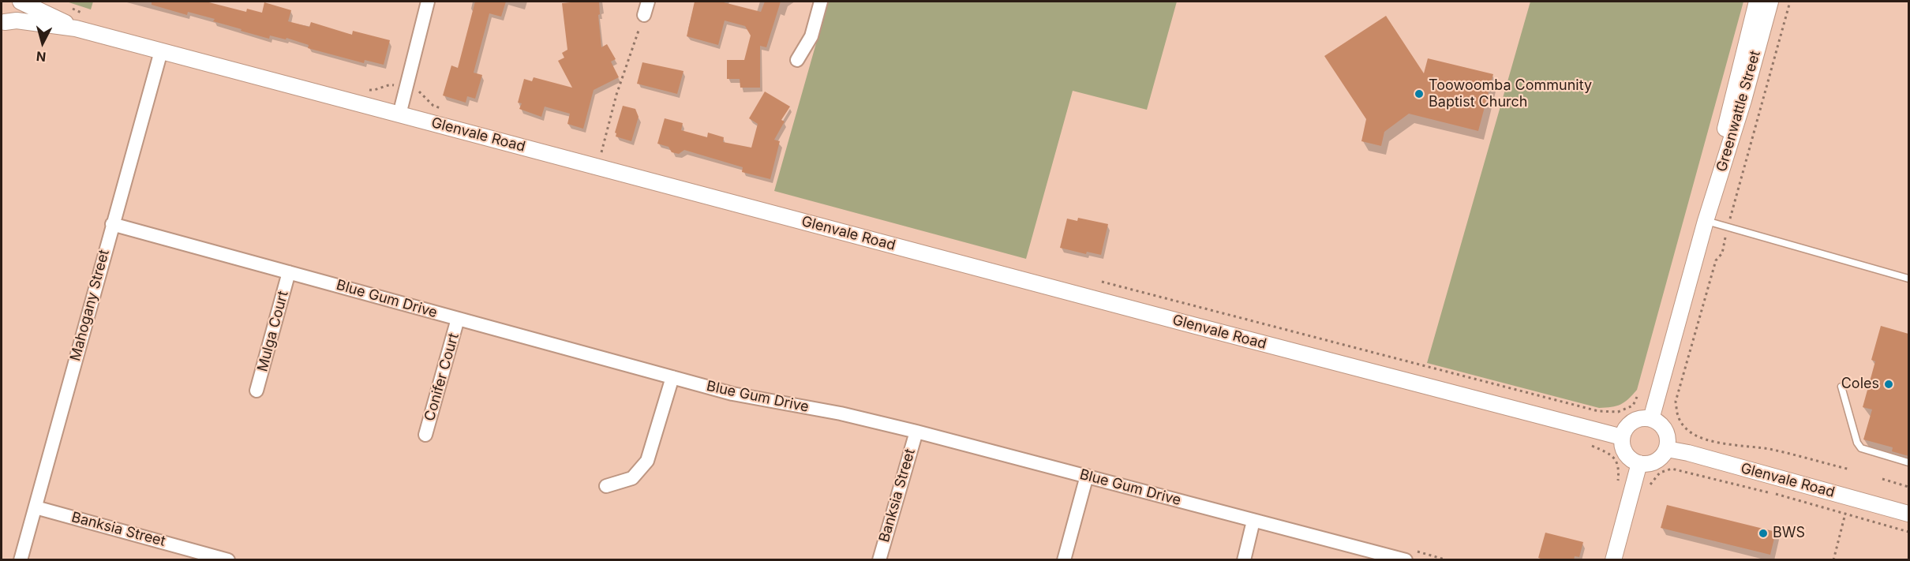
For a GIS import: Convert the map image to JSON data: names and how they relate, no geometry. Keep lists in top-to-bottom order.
{
  "streets": {
    "street": [
      "Greenwattle Street",
      "Glenvale Road",
      "Blue Gum Drive",
      "Mahogany Street",
      "Mulga Court",
      "Conifer Court",
      "Banksia Street"
    ]
  },
  "crossings": [
    ["Greenwattle Street", "Glenvale Road"],
    ["Glenvale Road", "Mahogany Street"],
    ["Blue Gum Drive", "Mahogany Street"],
    ["Blue Gum Drive", "Mulga Court"],
    ["Blue Gum Drive", "Conifer Court"],
    ["Blue Gum Drive", "Banksia Street"],
    ["Mahogany Street", "Banksia Street"]
  ],
  "places": ["Toowoomba Community Baptist Church", "Coles", "BWS"],
  "north": "bottom"
}
